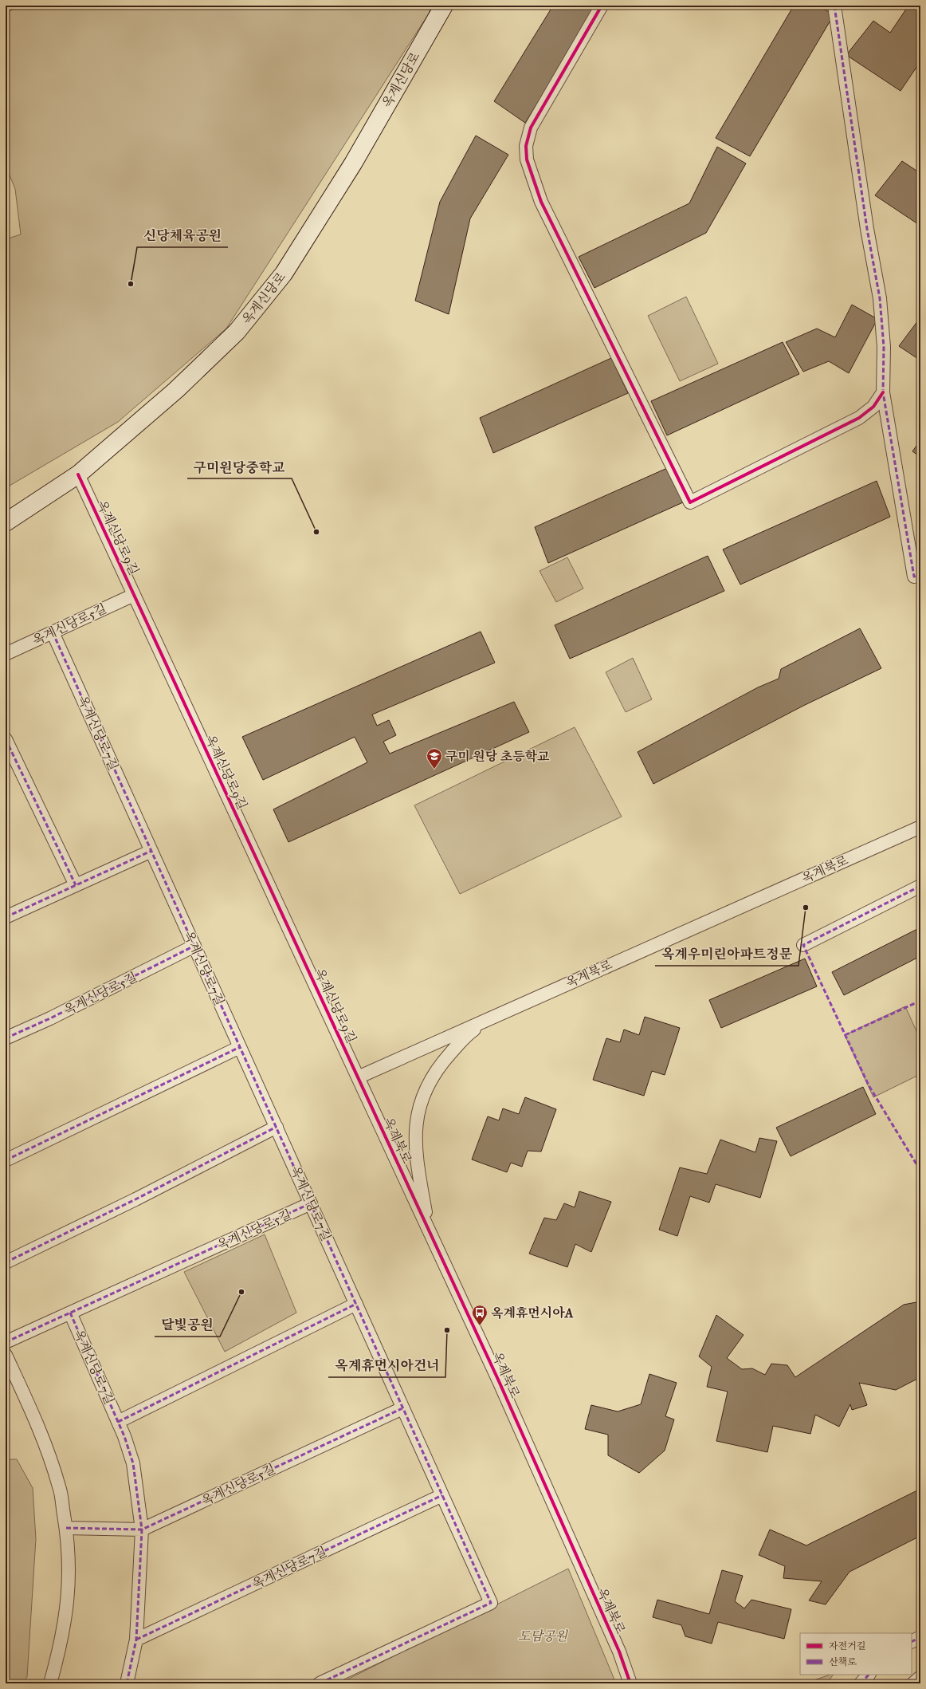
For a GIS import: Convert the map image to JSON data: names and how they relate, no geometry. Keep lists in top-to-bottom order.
{
  "streets": {
    "street": [
      "옥계신당로",
      "옥계신당로9길",
      "옥계신당로5길",
      "옥계신당로7길",
      "옥계북로"
    ]
  },
  "crossings": [
    ["옥계신당로", "옥계신당로9길"],
    ["옥계신당로9길", "옥계신당로5길"],
    ["옥계신당로9길", "옥계북로"],
    ["옥계신당로5길", "옥계신당로7길"]
  ],
  "parks": ["도담공원"],
  "places": {
    "other": [
      "신당체육공원",
      "구미원당중학교",
      "옥계우미린아파트정문",
      "달빛공원",
      "옥계휴먼시아건너"
    ],
    "school or university": ["구미 원당 초등학교"],
    "bus stop": ["옥계휴먼시아A"]
  },
  "legend": ["자전거길", "산책로"]
}
